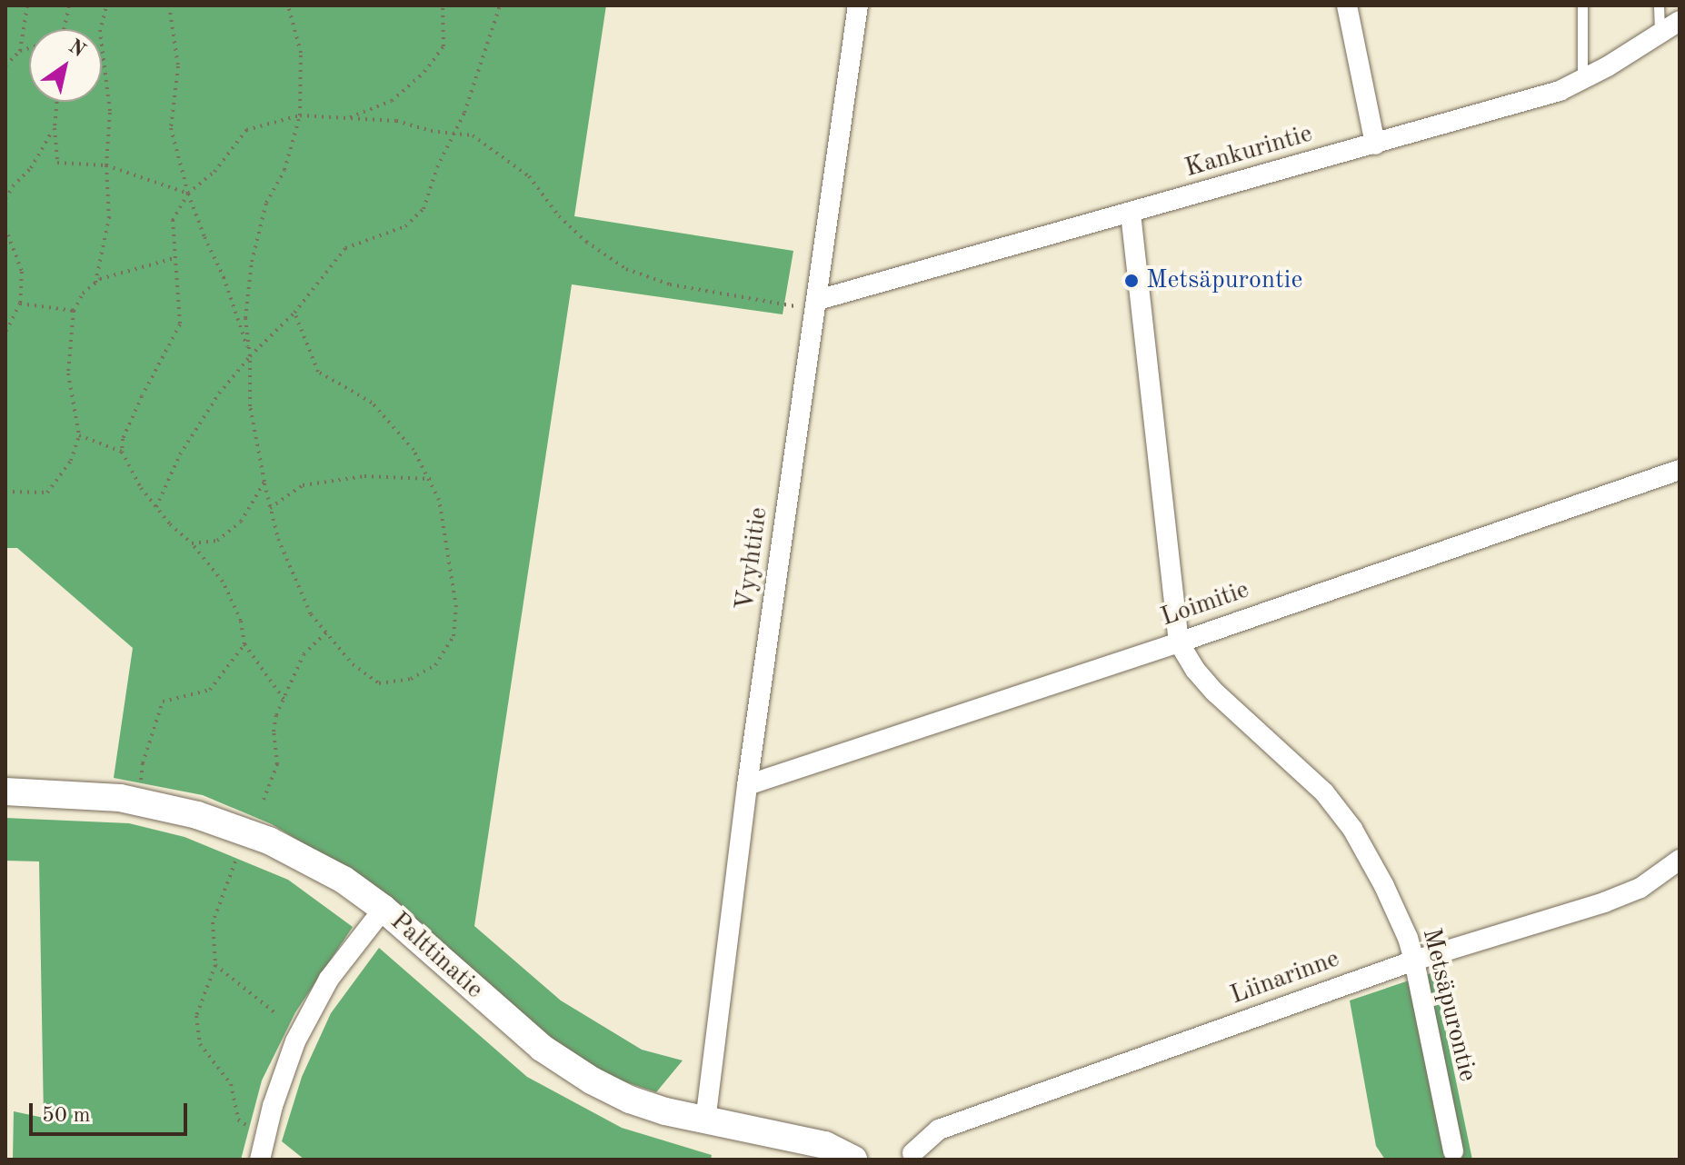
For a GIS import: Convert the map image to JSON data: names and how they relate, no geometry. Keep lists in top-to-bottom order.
{
  "streets": {
    "street": [
      "Kankurintie",
      "Vyyhtitie",
      "Loimitie",
      "Palttinatie",
      "Liinarinne",
      "Metsäpurontie"
    ]
  },
  "crossings": [
    ["Kankurintie", "Vyyhtitie"],
    ["Kankurintie", "Metsäpurontie"],
    ["Vyyhtitie", "Loimitie"],
    ["Vyyhtitie", "Palttinatie"],
    ["Loimitie", "Metsäpurontie"],
    ["Liinarinne", "Metsäpurontie"]
  ],
  "places": ["Metsäpurontie"],
  "scale_bar": "50 m",
  "north": "top right"
}
